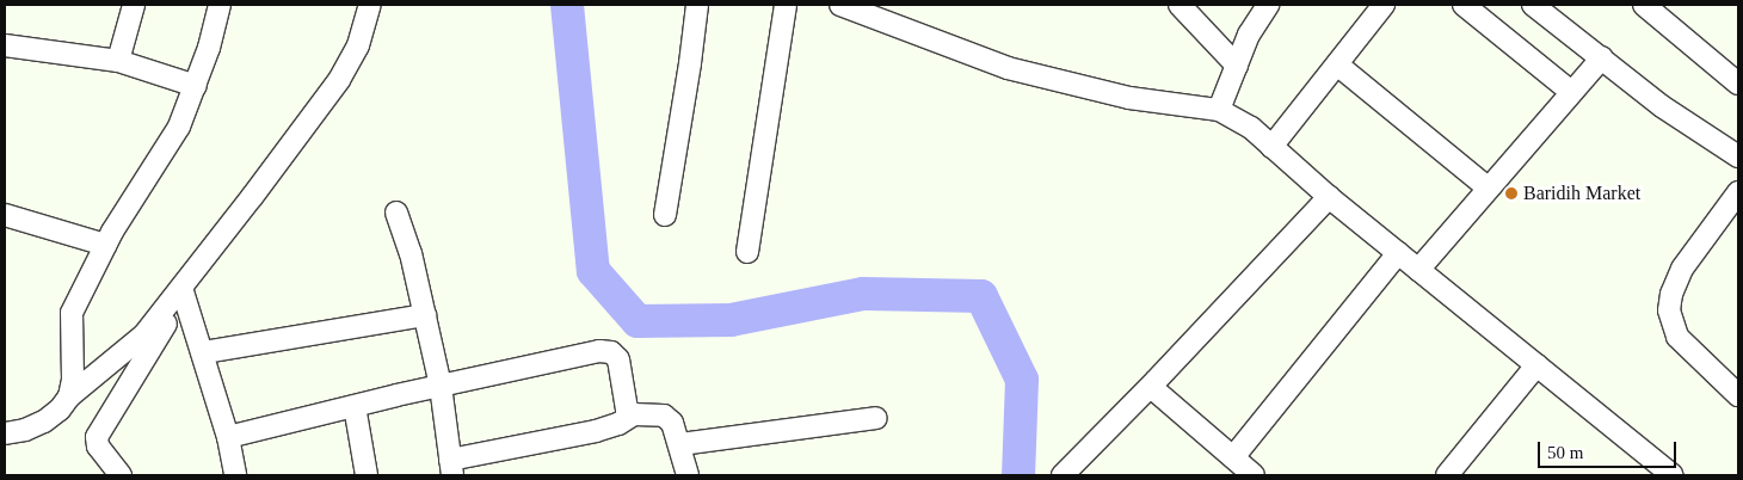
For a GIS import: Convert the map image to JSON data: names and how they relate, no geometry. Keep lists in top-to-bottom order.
{
  "places": ["Baridih Market"],
  "scale_bar": "50 m"
}
